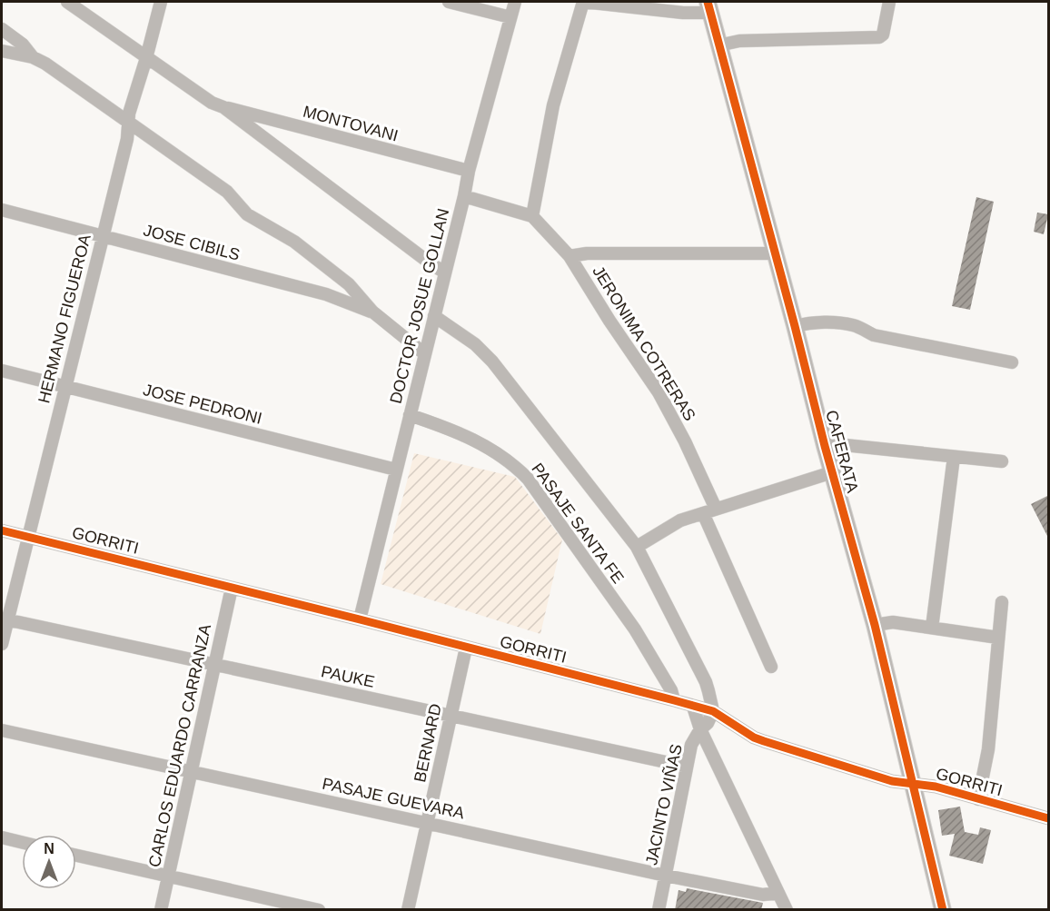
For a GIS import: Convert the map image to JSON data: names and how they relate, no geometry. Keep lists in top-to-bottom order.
{
  "streets": {
    "street": [
      "MONTOVANI",
      "JOSE CIBILS",
      "DOCTOR JOSUE GOLLAN",
      "HERMANO FIGUEROA",
      "JERONIMA COTRERAS",
      "JOSE PEDRONI",
      "CAFERATA",
      "PASAJE SANTA FE",
      "GORRITI",
      "PAUKE",
      "BERNARD",
      "CARLOS EDUARDO CARRANZA",
      "PASAJE GUEVARA",
      "JACINTO VIÑAS"
    ]
  },
  "crossings": [
    ["MONTOVANI", "DOCTOR JOSUE GOLLAN"],
    ["JOSE CIBILS", "HERMANO FIGUEROA"],
    ["DOCTOR JOSUE GOLLAN", "JOSE PEDRONI"],
    ["DOCTOR JOSUE GOLLAN", "PASAJE SANTA FE"],
    ["DOCTOR JOSUE GOLLAN", "GORRITI"],
    ["HERMANO FIGUEROA", "JOSE PEDRONI"],
    ["HERMANO FIGUEROA", "GORRITI"],
    ["HERMANO FIGUEROA", "PAUKE"],
    ["CAFERATA", "GORRITI"],
    ["PASAJE SANTA FE", "GORRITI"],
    ["GORRITI", "BERNARD"],
    ["GORRITI", "CARLOS EDUARDO CARRANZA"],
    ["GORRITI", "JACINTO VIÑAS"],
    ["PAUKE", "BERNARD"],
    ["PAUKE", "CARLOS EDUARDO CARRANZA"],
    ["PAUKE", "JACINTO VIÑAS"],
    ["BERNARD", "PASAJE GUEVARA"],
    ["CARLOS EDUARDO CARRANZA", "PASAJE GUEVARA"],
    ["PASAJE GUEVARA", "JACINTO VIÑAS"]
  ],
  "north": "top"
}
